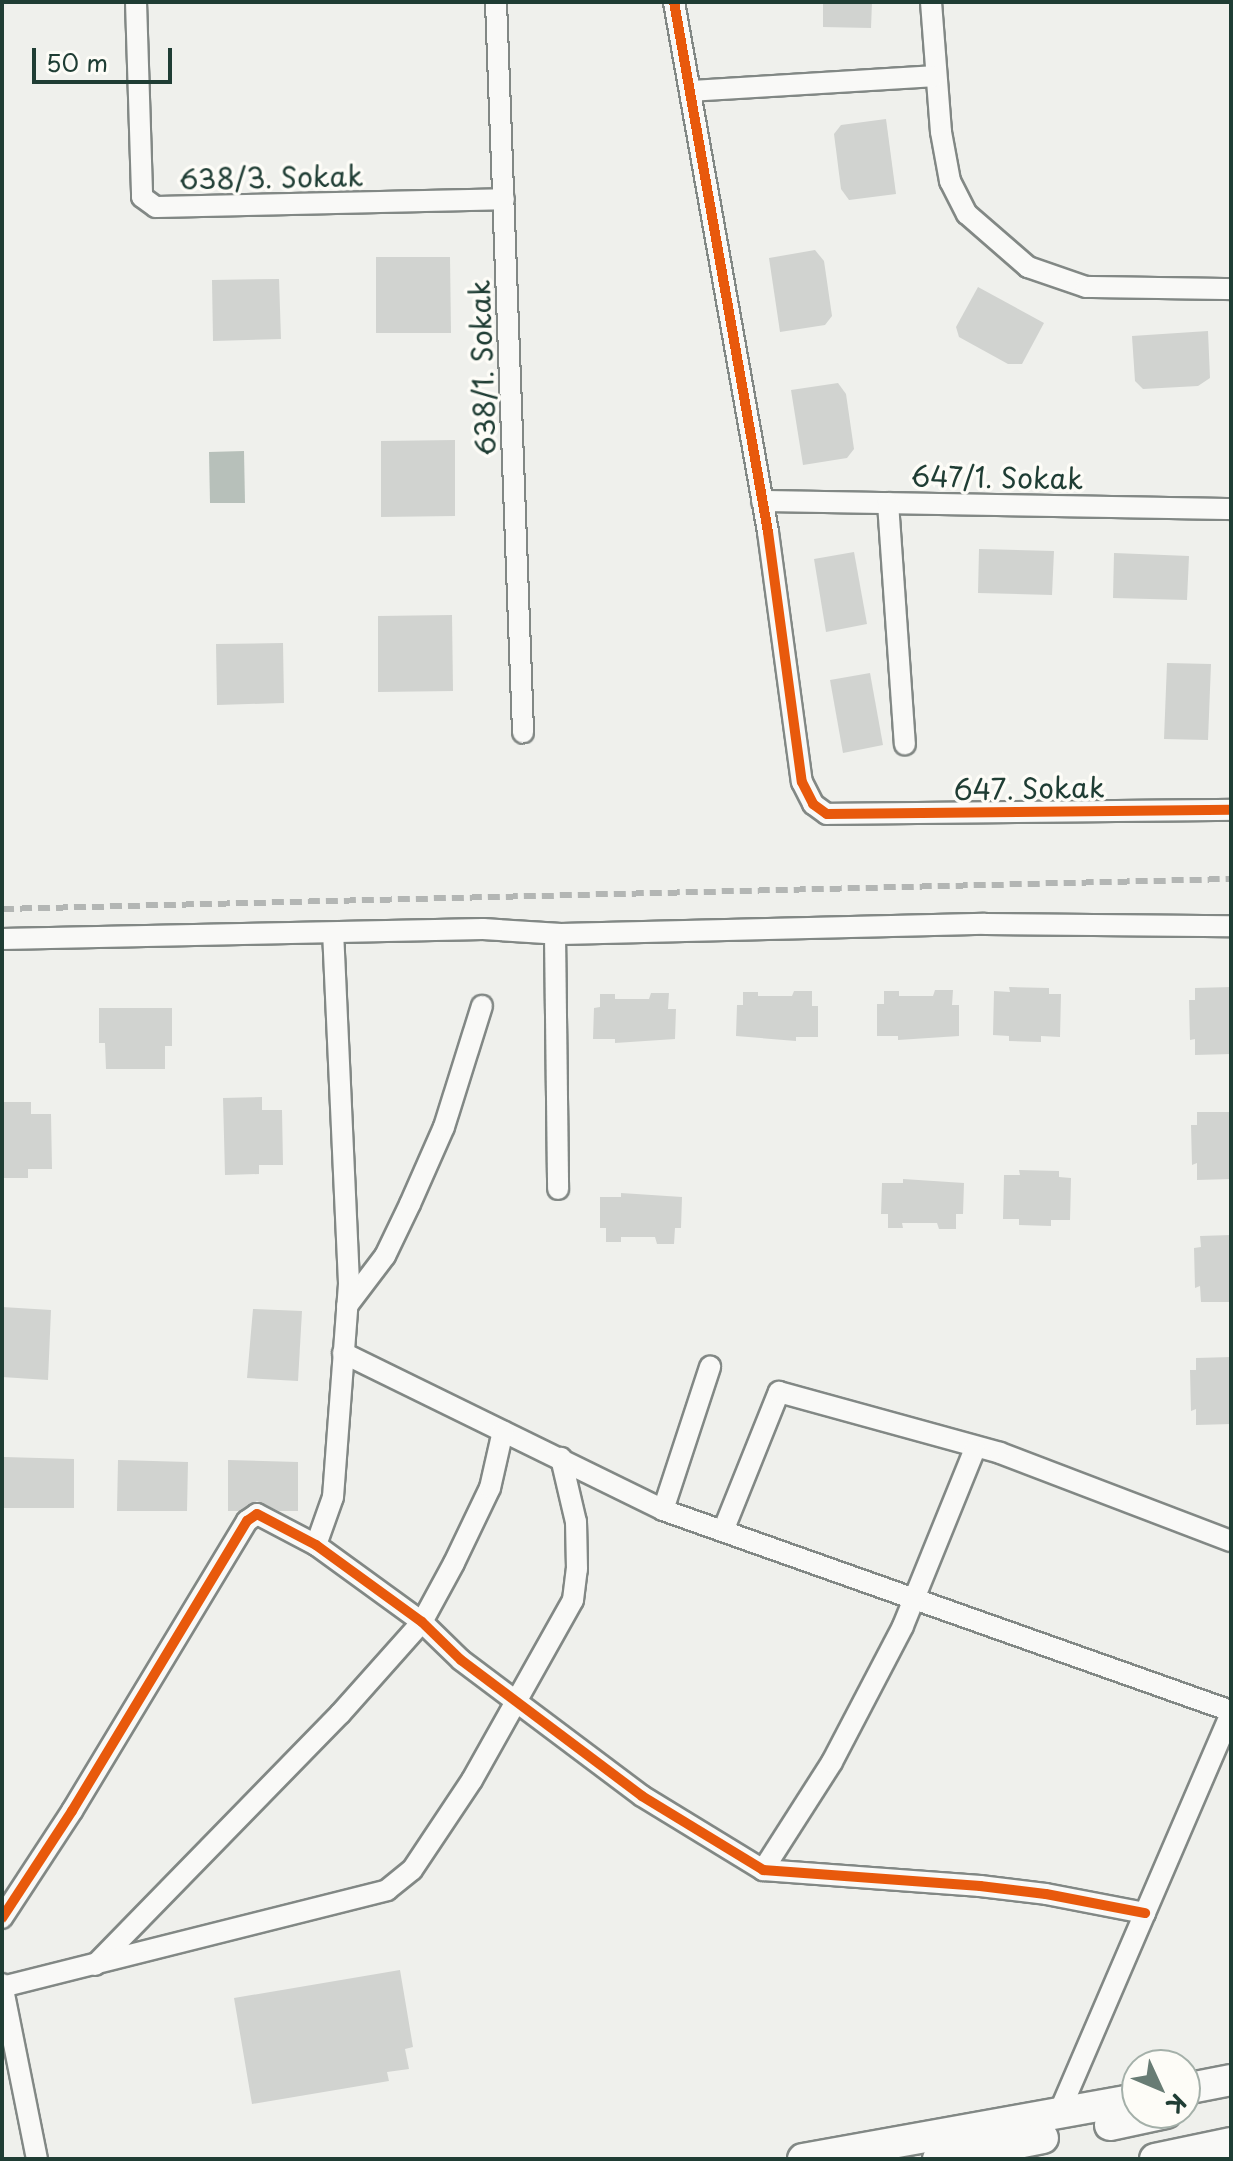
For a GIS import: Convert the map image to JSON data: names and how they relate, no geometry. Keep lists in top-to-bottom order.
{
  "streets": {
    "street": [
      "638/3. Sokak",
      "638/1. Sokak",
      "647/1. Sokak",
      "647. Sokak"
    ]
  },
  "crossings": [
    ["638/3. Sokak", "638/1. Sokak"],
    ["647/1. Sokak", "647. Sokak"]
  ],
  "scale_bar": "50 m",
  "north": "bottom right"
}
